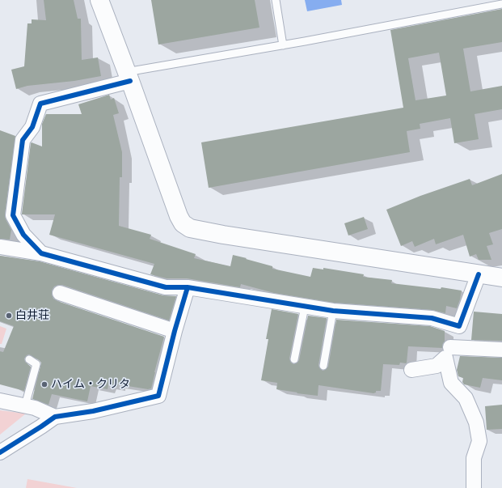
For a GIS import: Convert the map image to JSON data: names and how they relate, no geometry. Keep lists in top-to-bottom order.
{
  "places": ["白井荘", "ハイム・クリタ"]
}
